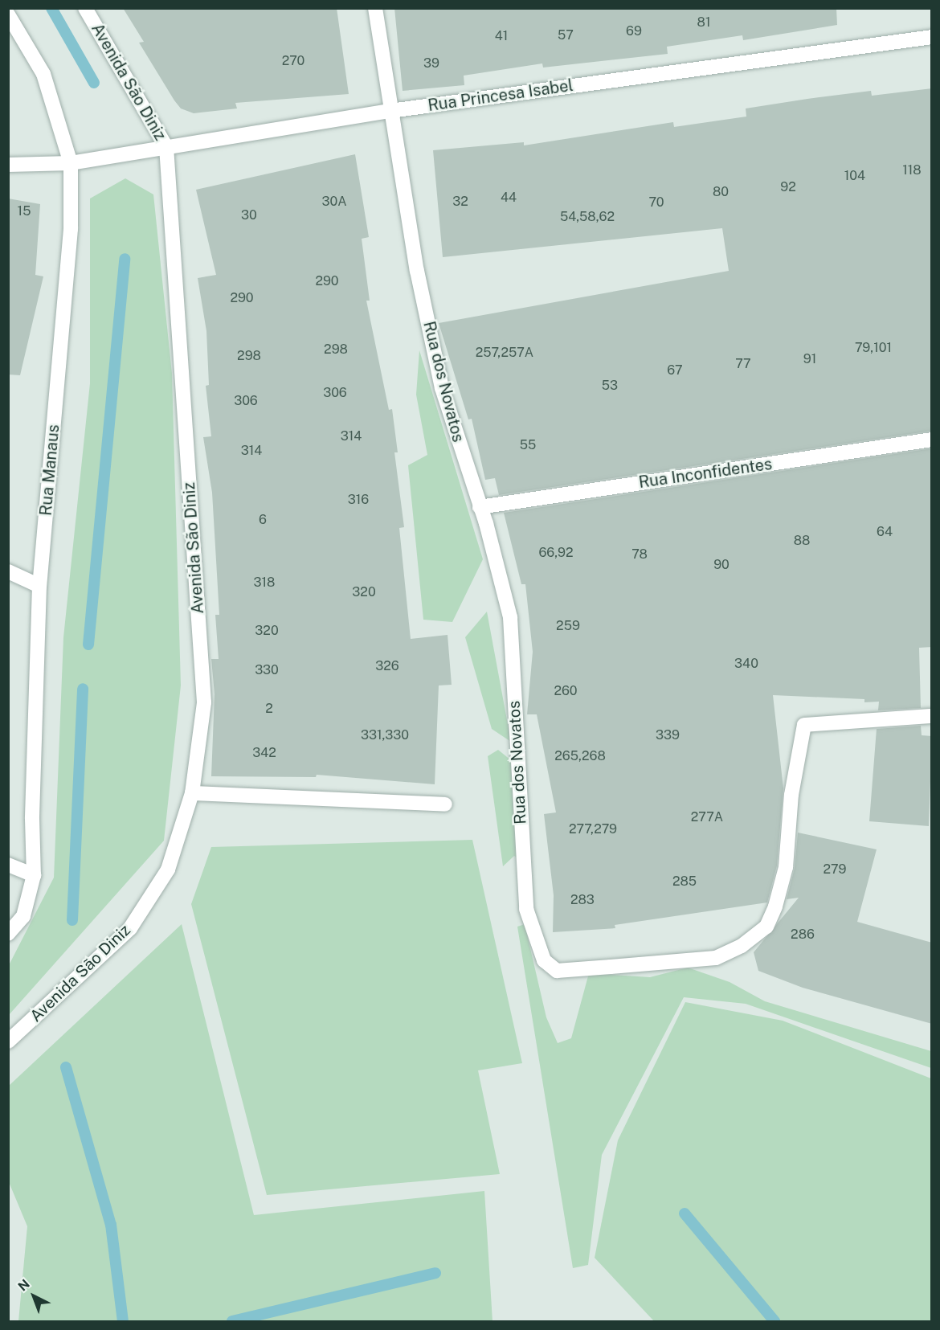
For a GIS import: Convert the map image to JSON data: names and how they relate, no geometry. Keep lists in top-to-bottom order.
{
  "streets": {
    "street": [
      "Avenida São Diniz",
      "Rua Princesa Isabel",
      "Rua dos Novatos",
      "Rua Manaus",
      "Rua Inconfidentes"
    ]
  },
  "crossings": [
    ["Avenida São Diniz", "Rua Princesa Isabel"],
    ["Rua Princesa Isabel", "Rua dos Novatos"],
    ["Rua Princesa Isabel", "Rua Manaus"],
    ["Rua dos Novatos", "Rua Inconfidentes"]
  ],
  "house_numbers": [
    "81",
    "69",
    "57",
    "41",
    "270",
    "39",
    "118",
    "104",
    "92",
    "80",
    "44",
    "30A",
    "32",
    "70",
    "15",
    "30",
    "54,58,62",
    "290",
    "290",
    "79,101",
    "298",
    "257,257A",
    "298",
    "91",
    "77",
    "67",
    "53",
    "306",
    "306",
    "314",
    "55",
    "314",
    "316",
    "6",
    "64",
    "88",
    "66,92",
    "78",
    "90",
    "318",
    "320",
    "259",
    "320",
    "340",
    "326",
    "330",
    "260",
    "2",
    "331,330",
    "339",
    "342",
    "265,268",
    "277A",
    "277,279",
    "279",
    "285",
    "283",
    "286"
  ],
  "north": "top left"
}
